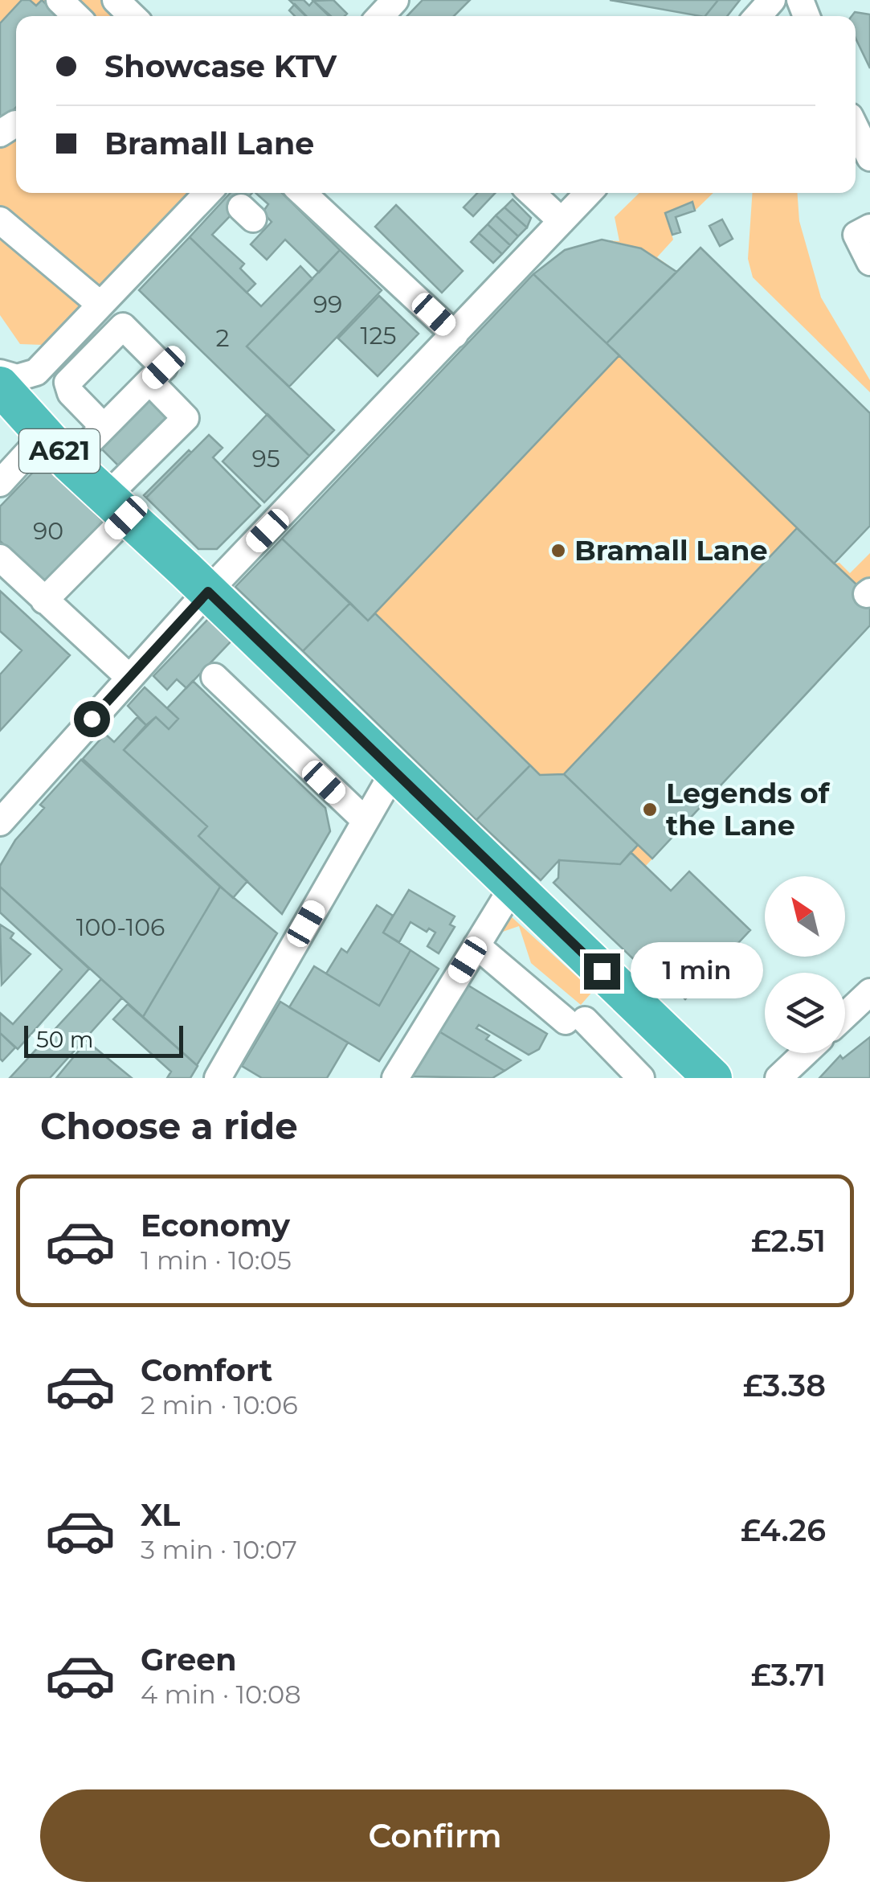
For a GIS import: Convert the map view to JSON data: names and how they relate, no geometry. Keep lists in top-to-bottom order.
{
  "streets": {
    "highway": ["A621"]
  },
  "places": ["Bramall Lane", "Legends of the Lane"],
  "house_numbers": [
    "99",
    "125",
    "2",
    "95",
    "90",
    "100-106"
  ],
  "scale_bar": "50 m",
  "north": "top left",
  "page": {
    "banner": ["Showcase KTV", "Bramall Lane"],
    "bubble": "1 min",
    "scale": "50 m",
    "heading": "Choose a ride",
    "list": [
      {
        "name": "Economy",
        "note": "1 min · 10:05",
        "value": "£2.51"
      },
      {
        "name": "Comfort",
        "note": "2 min · 10:06",
        "value": "£3.38"
      },
      {
        "name": "XL",
        "note": "3 min · 10:07",
        "value": "£4.26"
      },
      {
        "name": "Green",
        "note": "4 min · 10:08",
        "value": "£3.71"
      }
    ],
    "buttons": "Confirm"
  }
}
